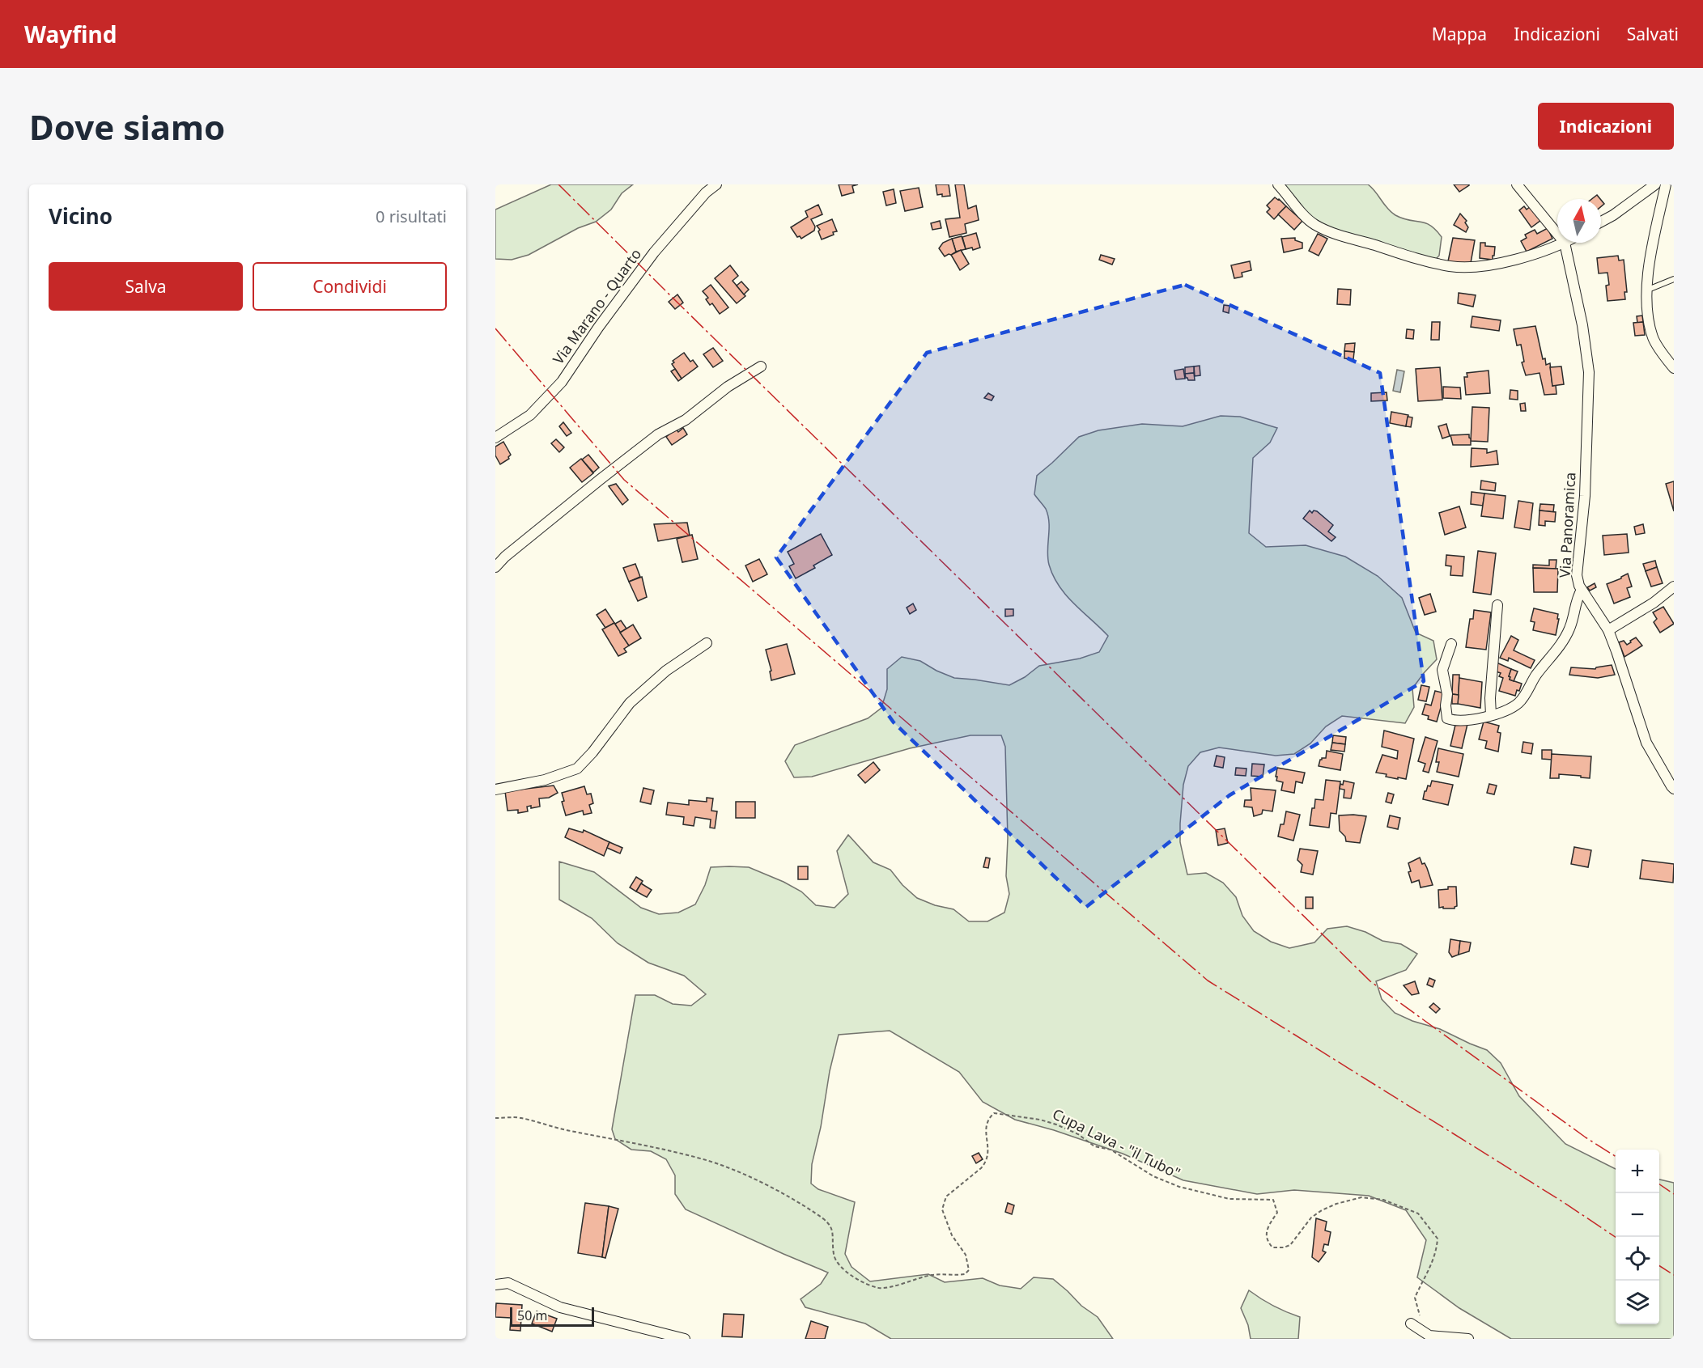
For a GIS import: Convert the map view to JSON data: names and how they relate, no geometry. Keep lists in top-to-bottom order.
{
  "streets": {
    "street": ["Via Marano - Quarto", "Via Panoramica"],
    "path": ["Cupa Lava - \"il Tubo\""]
  },
  "scale_bar": "50 m",
  "north": "top",
  "page": {
    "header": "Wayfind",
    "nav": ["Mappa", "Indicazioni", "Salvati"],
    "buttons": [
      "Indicazioni",
      ["Salva", "Condividi"]
    ],
    "title": "Dove siamo",
    "heading": ["Vicino", "0 risultati"],
    "map_buttons": ["+", "−"],
    "scale": "50 m"
  }
}
